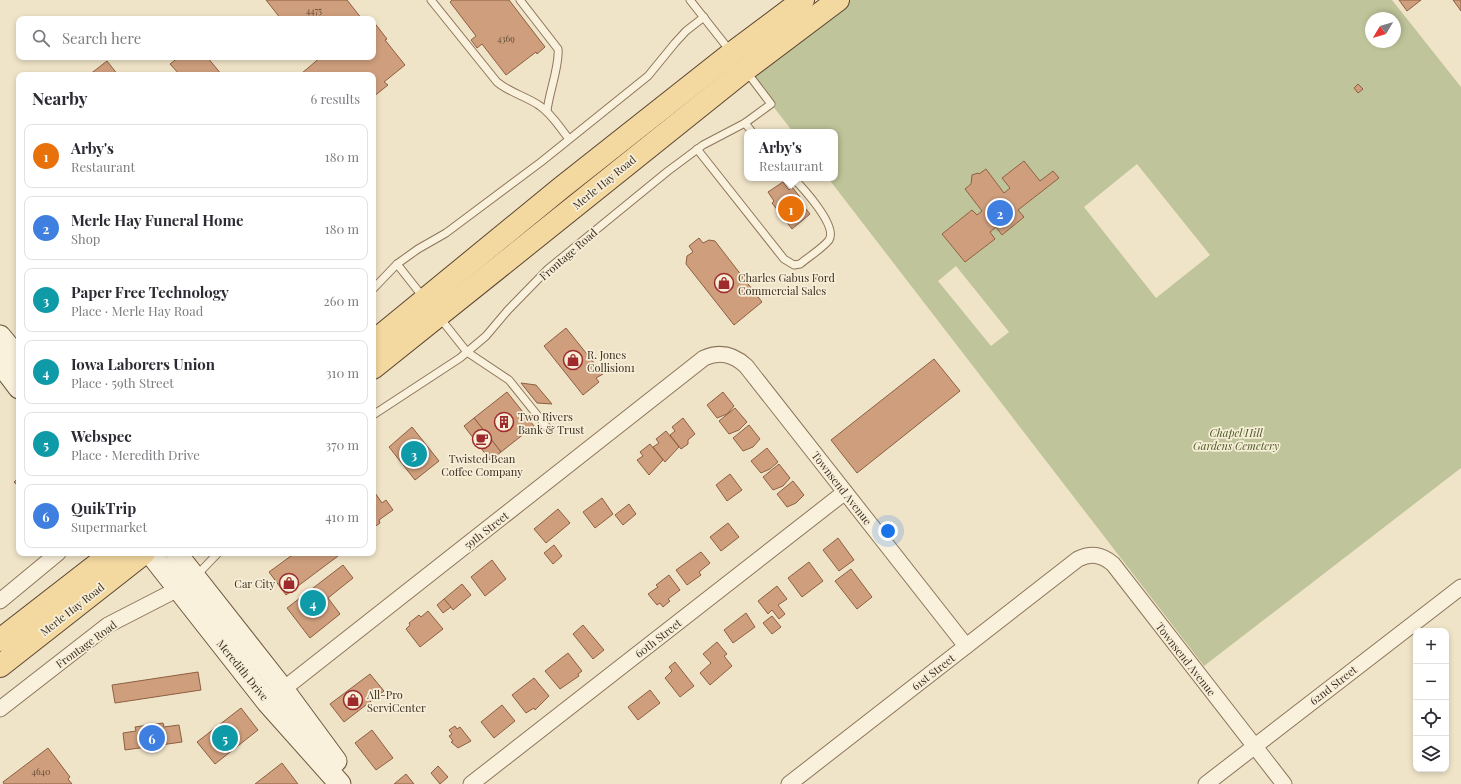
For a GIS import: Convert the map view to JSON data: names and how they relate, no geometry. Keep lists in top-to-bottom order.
{
  "streets": {
    "main road": ["Merle Hay Road", "Meredith Drive"],
    "street": [
      "Frontage Road",
      "Townsend Avenue",
      "59th Street",
      "60th Street",
      "61st Street",
      "62nd Street"
    ]
  },
  "crossings": [
    ["Merle Hay Road", "Frontage Road"],
    ["Frontage Road", "Meredith Drive"],
    ["Townsend Avenue", "59th Street"],
    ["Townsend Avenue", "60th Street"],
    ["Townsend Avenue", "61st Street"],
    ["Townsend Avenue", "62nd Street"],
    ["59th Street", "Meredith Drive"]
  ],
  "parks": ["Chapel Hill Gardens Cemetery"],
  "places": {
    "shop": [
      "Charles Gabus Ford Commercial Sales",
      "R. Jones Collision1",
      "Car City",
      "All-Pro ServiCenter"
    ],
    "building": ["Two Rivers Bank & Trust"],
    "cafe": ["Twisted Bean Coffee Company"]
  },
  "house_numbers": ["4475", "4369", "4640"],
  "north": "bottom left",
  "page": {
    "search": "Search here",
    "heading": ["Nearby", "6 results"],
    "list": [
      {
        "mark": "1",
        "name": "Arby's",
        "note": "Restaurant",
        "value": "180 m"
      },
      {
        "mark": "2",
        "name": "Merle Hay Funeral Home",
        "note": "Shop",
        "value": "180 m"
      },
      {
        "mark": "3",
        "name": "Paper Free Technology",
        "note": "Place · Merle Hay Road",
        "value": "260 m"
      },
      {
        "mark": "4",
        "name": "Iowa Laborers Union",
        "note": "Place · 59th Street",
        "value": "310 m"
      },
      {
        "mark": "5",
        "name": "Webspec",
        "note": "Place · Meredith Drive",
        "value": "370 m"
      },
      {
        "mark": "6",
        "name": "QuikTrip",
        "note": "Supermarket",
        "value": "410 m"
      }
    ],
    "popup": ["Arby's", "Restaurant"],
    "pins": [
      "1",
      "2",
      "3",
      "4",
      "5",
      "6"
    ],
    "map_buttons": ["+", "−"]
  }
}
